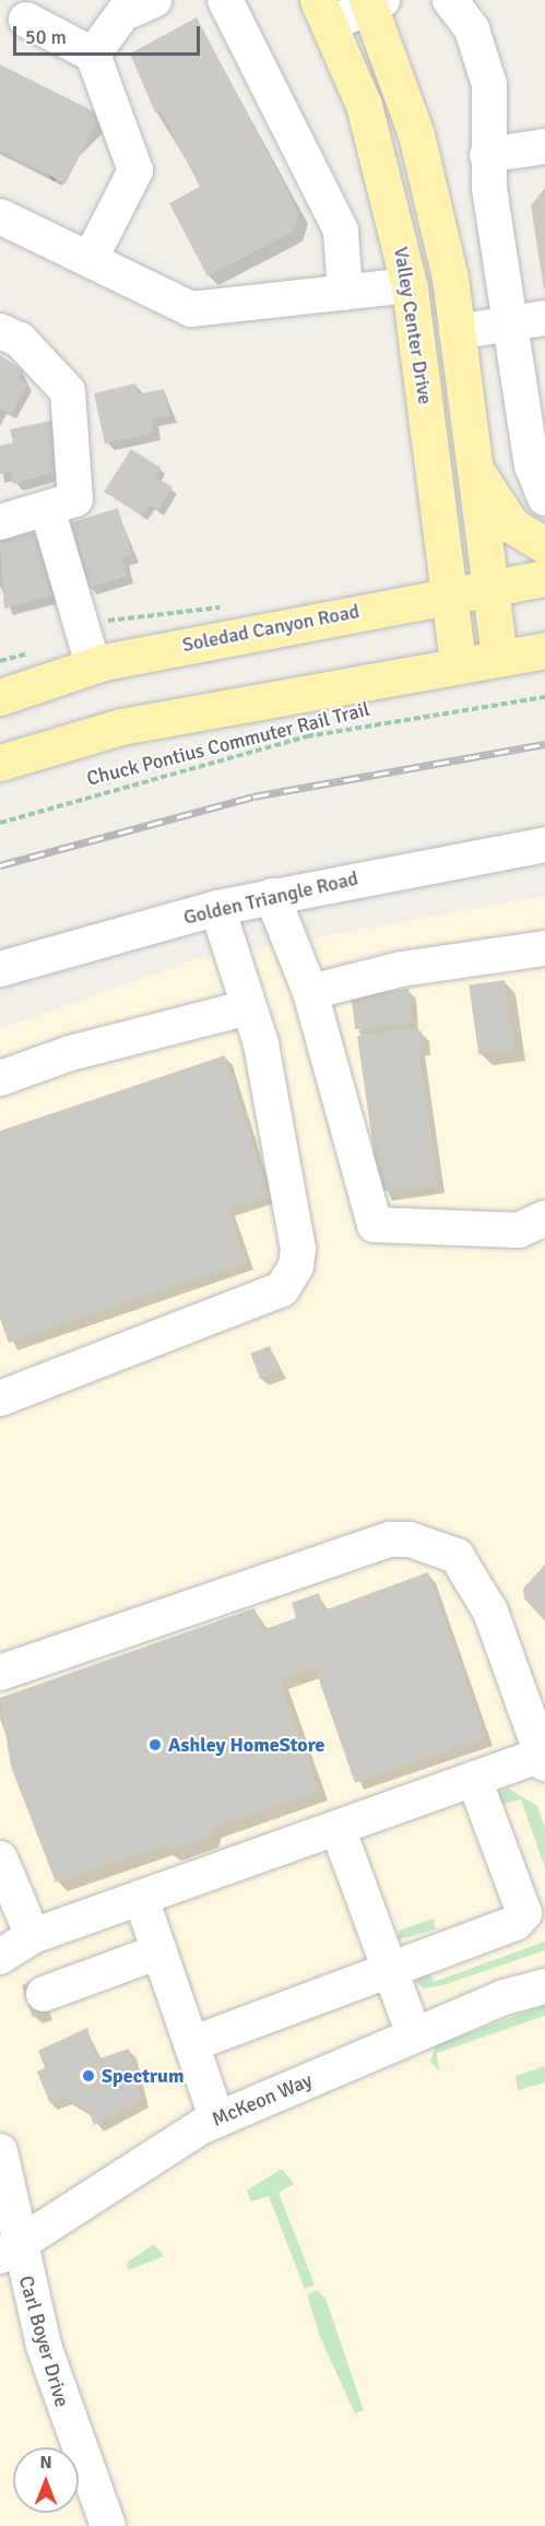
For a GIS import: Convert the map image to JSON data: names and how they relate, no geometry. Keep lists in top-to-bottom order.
{
  "streets": {
    "main road": ["Valley Center Drive", "Soledad Canyon Road"],
    "street": ["Golden Triangle Road", "McKeon Way", "Carl Boyer Drive"],
    "path": ["Chuck Pontius Commuter Rail Trail"]
  },
  "crossings": [
    ["Valley Center Drive", "Soledad Canyon Road"],
    ["McKeon Way", "Carl Boyer Drive"]
  ],
  "places": ["Ashley HomeStore", "Spectrum"],
  "scale_bar": "50 m",
  "north": "top"
}
